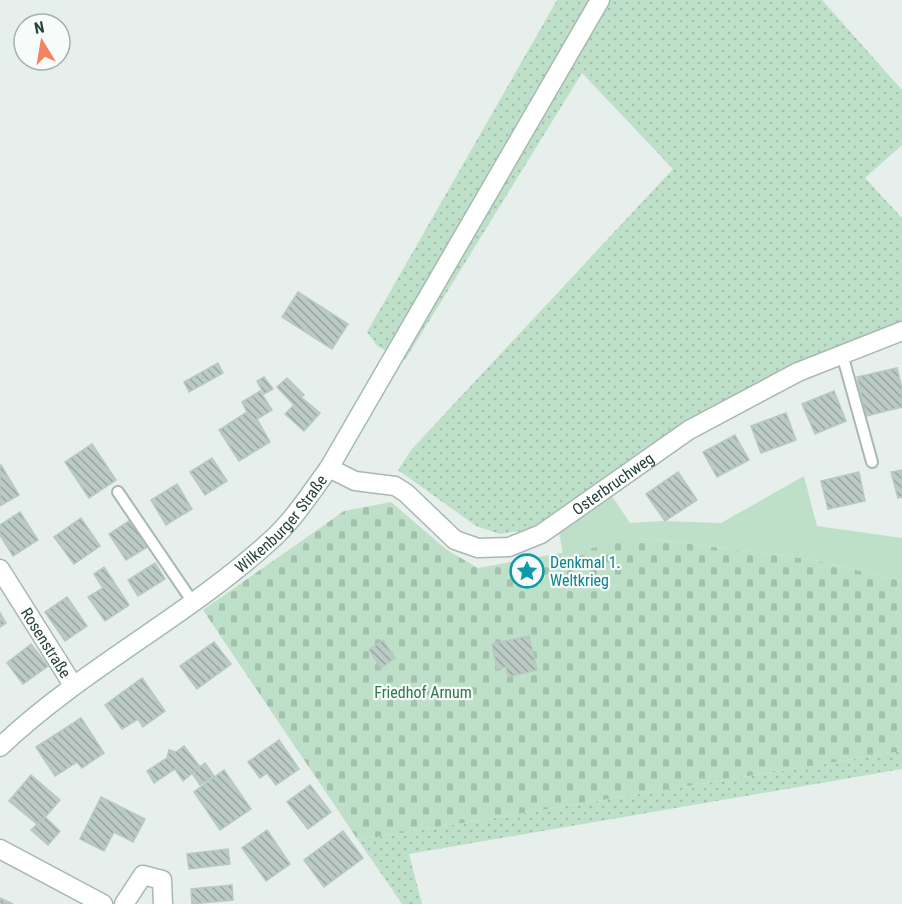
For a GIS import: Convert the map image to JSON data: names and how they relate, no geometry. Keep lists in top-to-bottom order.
{
  "streets": {
    "street": ["Osterbruchweg", "Wilkenburger Straße", "Rosenstraße"]
  },
  "crossings": [
    ["Osterbruchweg", "Wilkenburger Straße"],
    ["Wilkenburger Straße", "Rosenstraße"]
  ],
  "parks": ["Friedhof Arnum"],
  "places": {
    "place": ["Denkmal 1. Weltkrieg"]
  },
  "north": "top"
}
